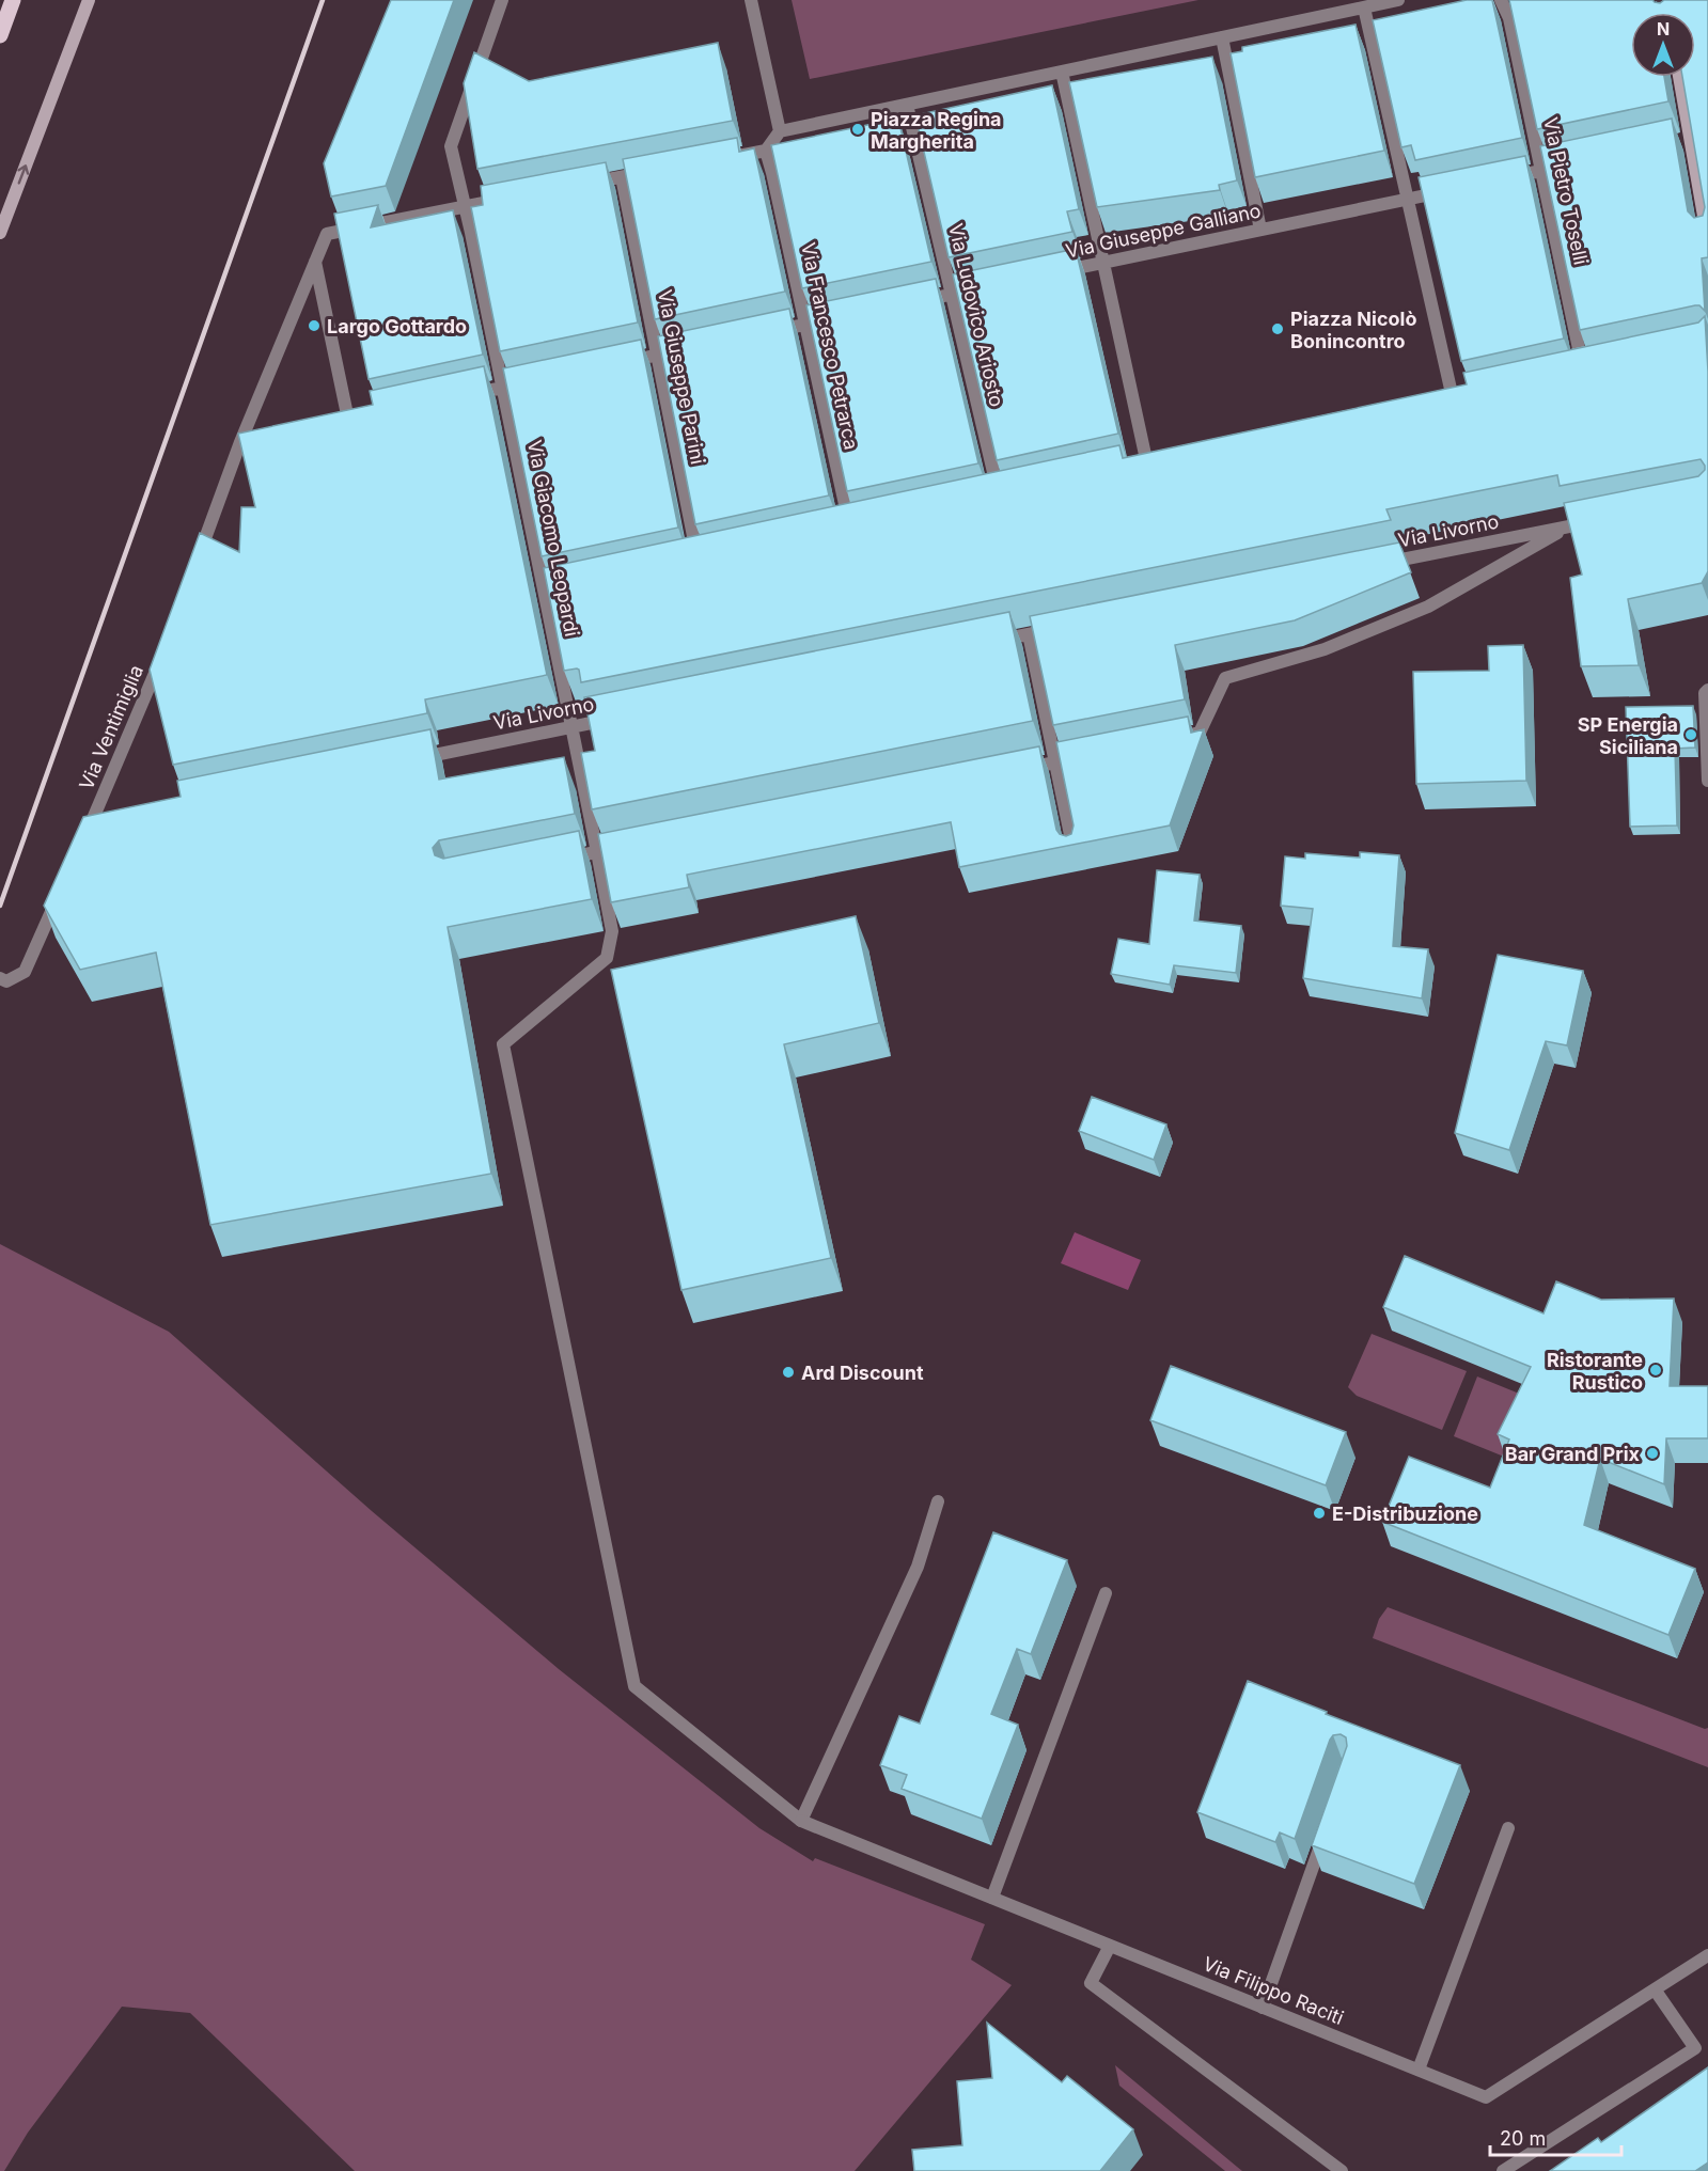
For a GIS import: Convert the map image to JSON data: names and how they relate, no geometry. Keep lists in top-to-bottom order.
{
  "streets": {
    "street": [
      "Via Pietro Toselli",
      "Via Giuseppe Galliano",
      "Via Ludovico Ariosto",
      "Via Francesco Petrarca",
      "Via Giuseppe Parini",
      "Via Livorno",
      "Via Giacomo Leopardi",
      "Via Ventimiglia",
      "Via Filippo Raciti"
    ]
  },
  "crossings": [
    ["Via Livorno", "Via Giacomo Leopardi"],
    ["Via Giacomo Leopardi", "Via Filippo Raciti"]
  ],
  "places": [
    "Piazza Regina Margherita",
    "Largo Gottardo",
    "Piazza Nicolò Bonincontro",
    "SP Energia Siciliana",
    "Ristorante Rustico",
    "Ard Discount",
    "Bar Grand Prix",
    "E-Distribuzione"
  ],
  "scale_bar": "20 m",
  "north": "top"
}
